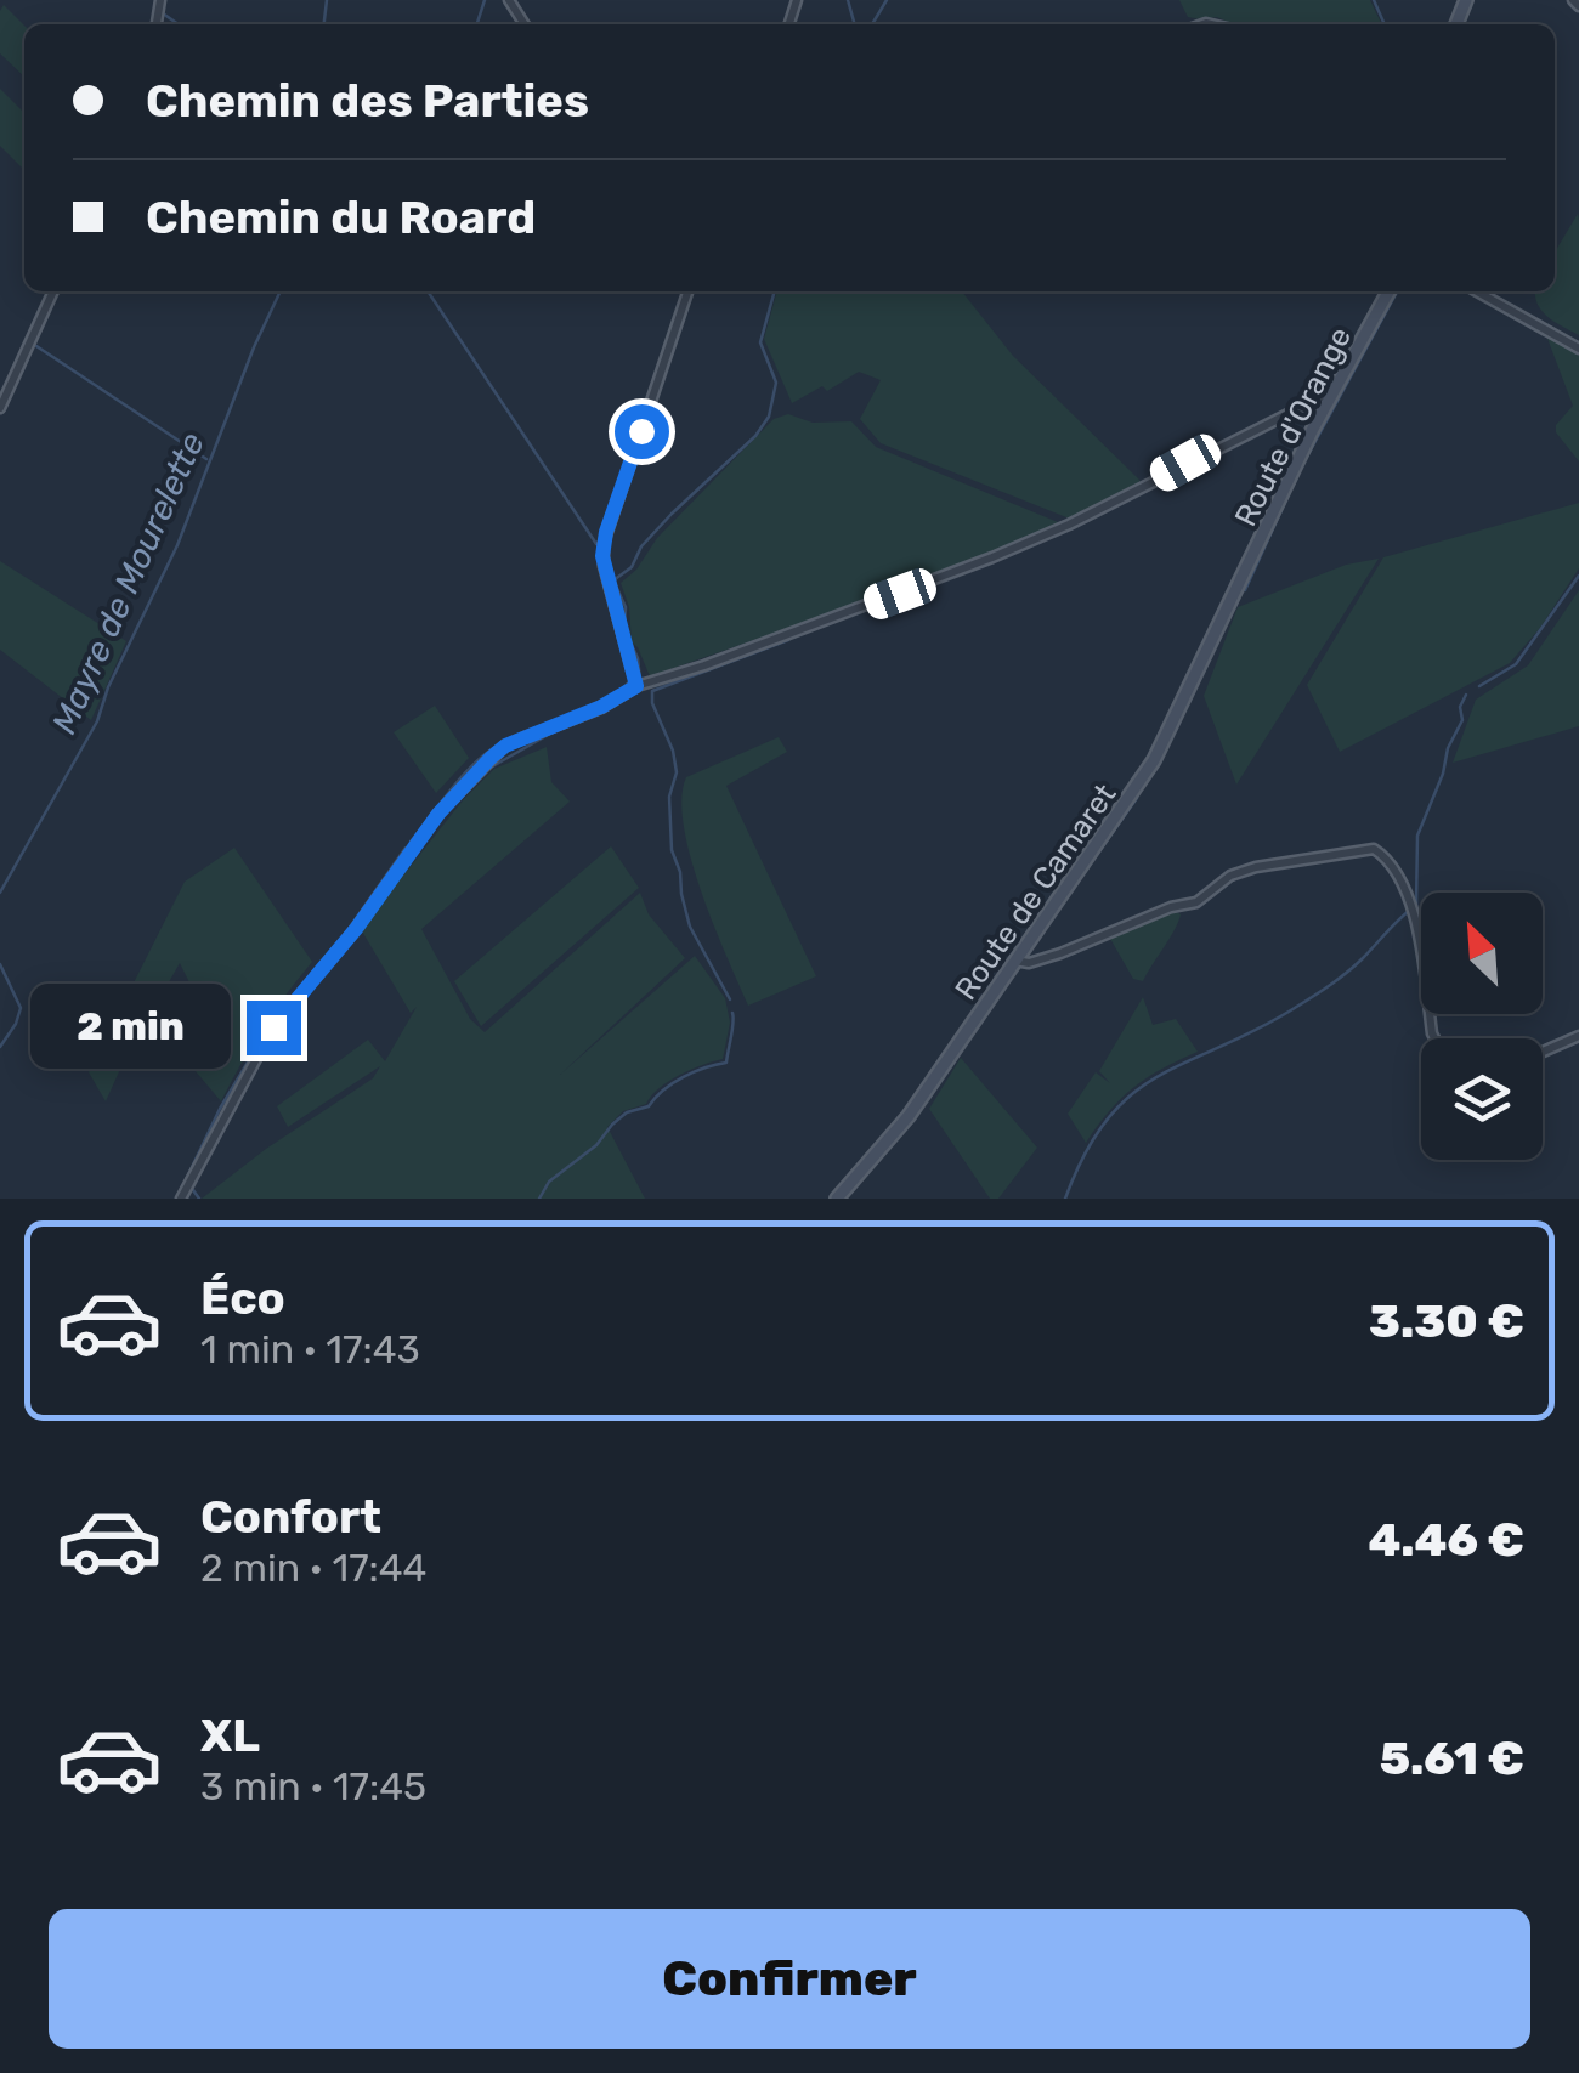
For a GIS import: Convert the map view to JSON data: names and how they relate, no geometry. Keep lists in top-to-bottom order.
{
  "streets": {
    "main road": ["Route d'Orange", "Route de Camaret"]
  },
  "crossings": [
    ["Route d'Orange", "Route de Camaret"]
  ],
  "water": ["Mayre de Mourelette"],
  "north": "top left",
  "page": {
    "banner": ["Chemin des Parties", "Chemin du Roard"],
    "bubble": "2 min",
    "list": [
      {
        "name": "Éco",
        "note": "1 min · 17:43",
        "value": "3.30 €"
      },
      {
        "name": "Confort",
        "note": "2 min · 17:44",
        "value": "4.46 €"
      },
      {
        "name": "XL",
        "note": "3 min · 17:45",
        "value": "5.61 €"
      }
    ],
    "buttons": "Confirmer"
  }
}
